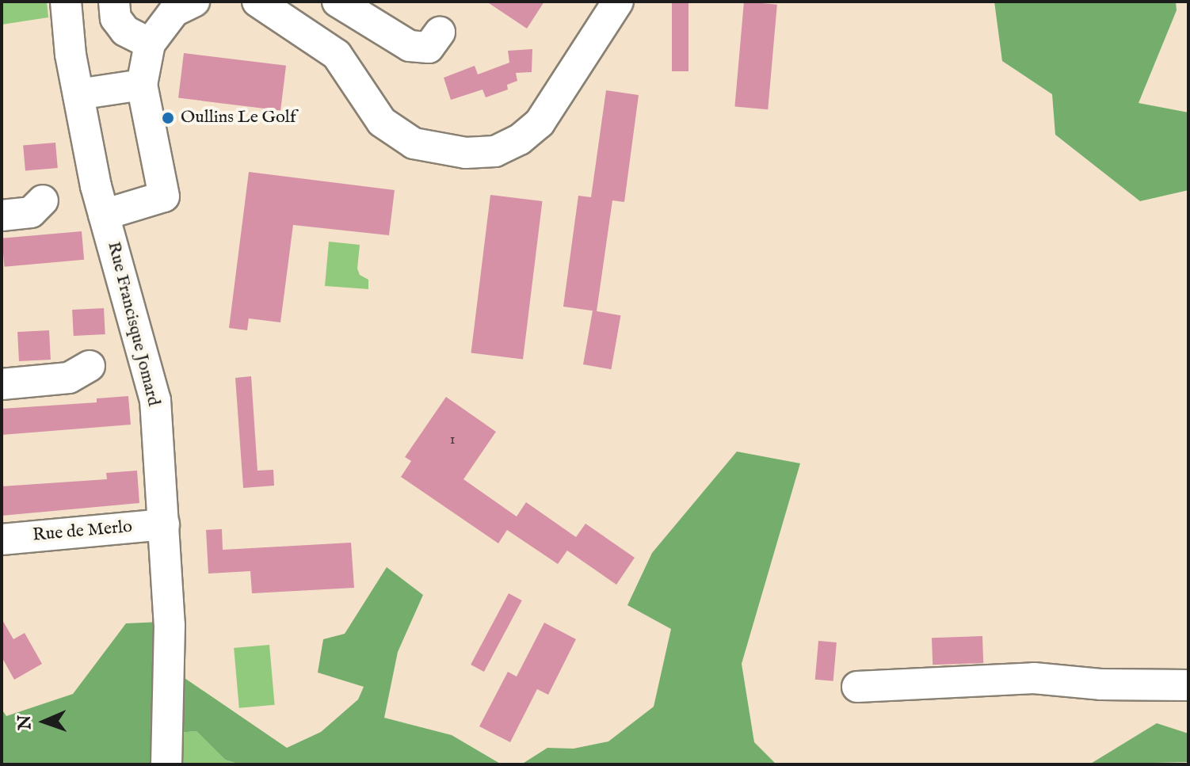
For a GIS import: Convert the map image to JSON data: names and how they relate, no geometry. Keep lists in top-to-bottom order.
{
  "streets": {
    "street": ["Rue Francisque Jomard", "Rue de Merlo"]
  },
  "crossings": [
    ["Rue Francisque Jomard", "Rue de Merlo"]
  ],
  "places": ["Oullins Le Golf"],
  "house_numbers": ["1"],
  "north": "left"
}
